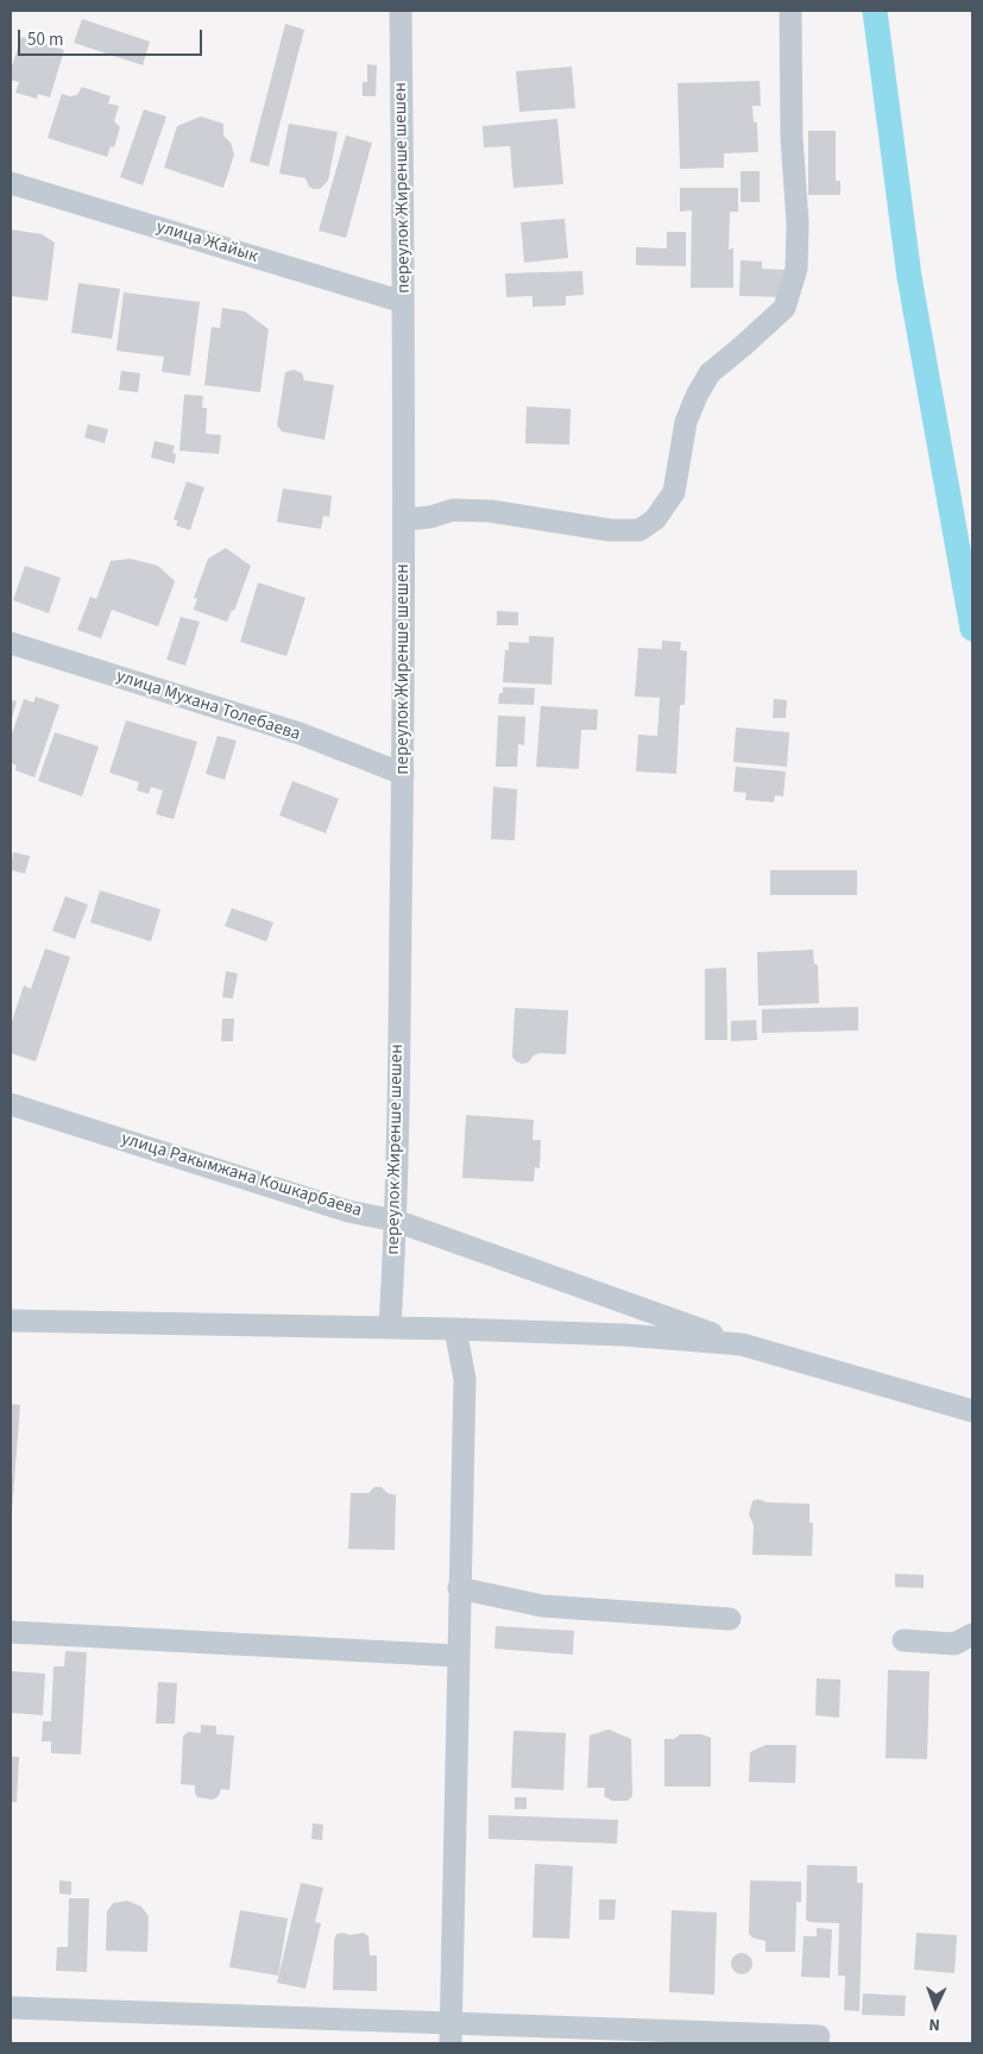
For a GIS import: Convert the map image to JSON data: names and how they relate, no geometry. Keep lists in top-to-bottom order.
{
  "streets": {
    "street": [
      "переулок Жиренше шешен",
      "улица Жайык",
      "улица Мухана Толебаева",
      "улица Ракымжана Кошкарбаева"
    ]
  },
  "crossings": [
    ["переулок Жиренше шешен", "улица Жайык"],
    ["переулок Жиренше шешен", "улица Мухана Толебаева"],
    ["переулок Жиренше шешен", "улица Ракымжана Кошкарбаева"]
  ],
  "scale_bar": "50 m",
  "north": "bottom"
}
